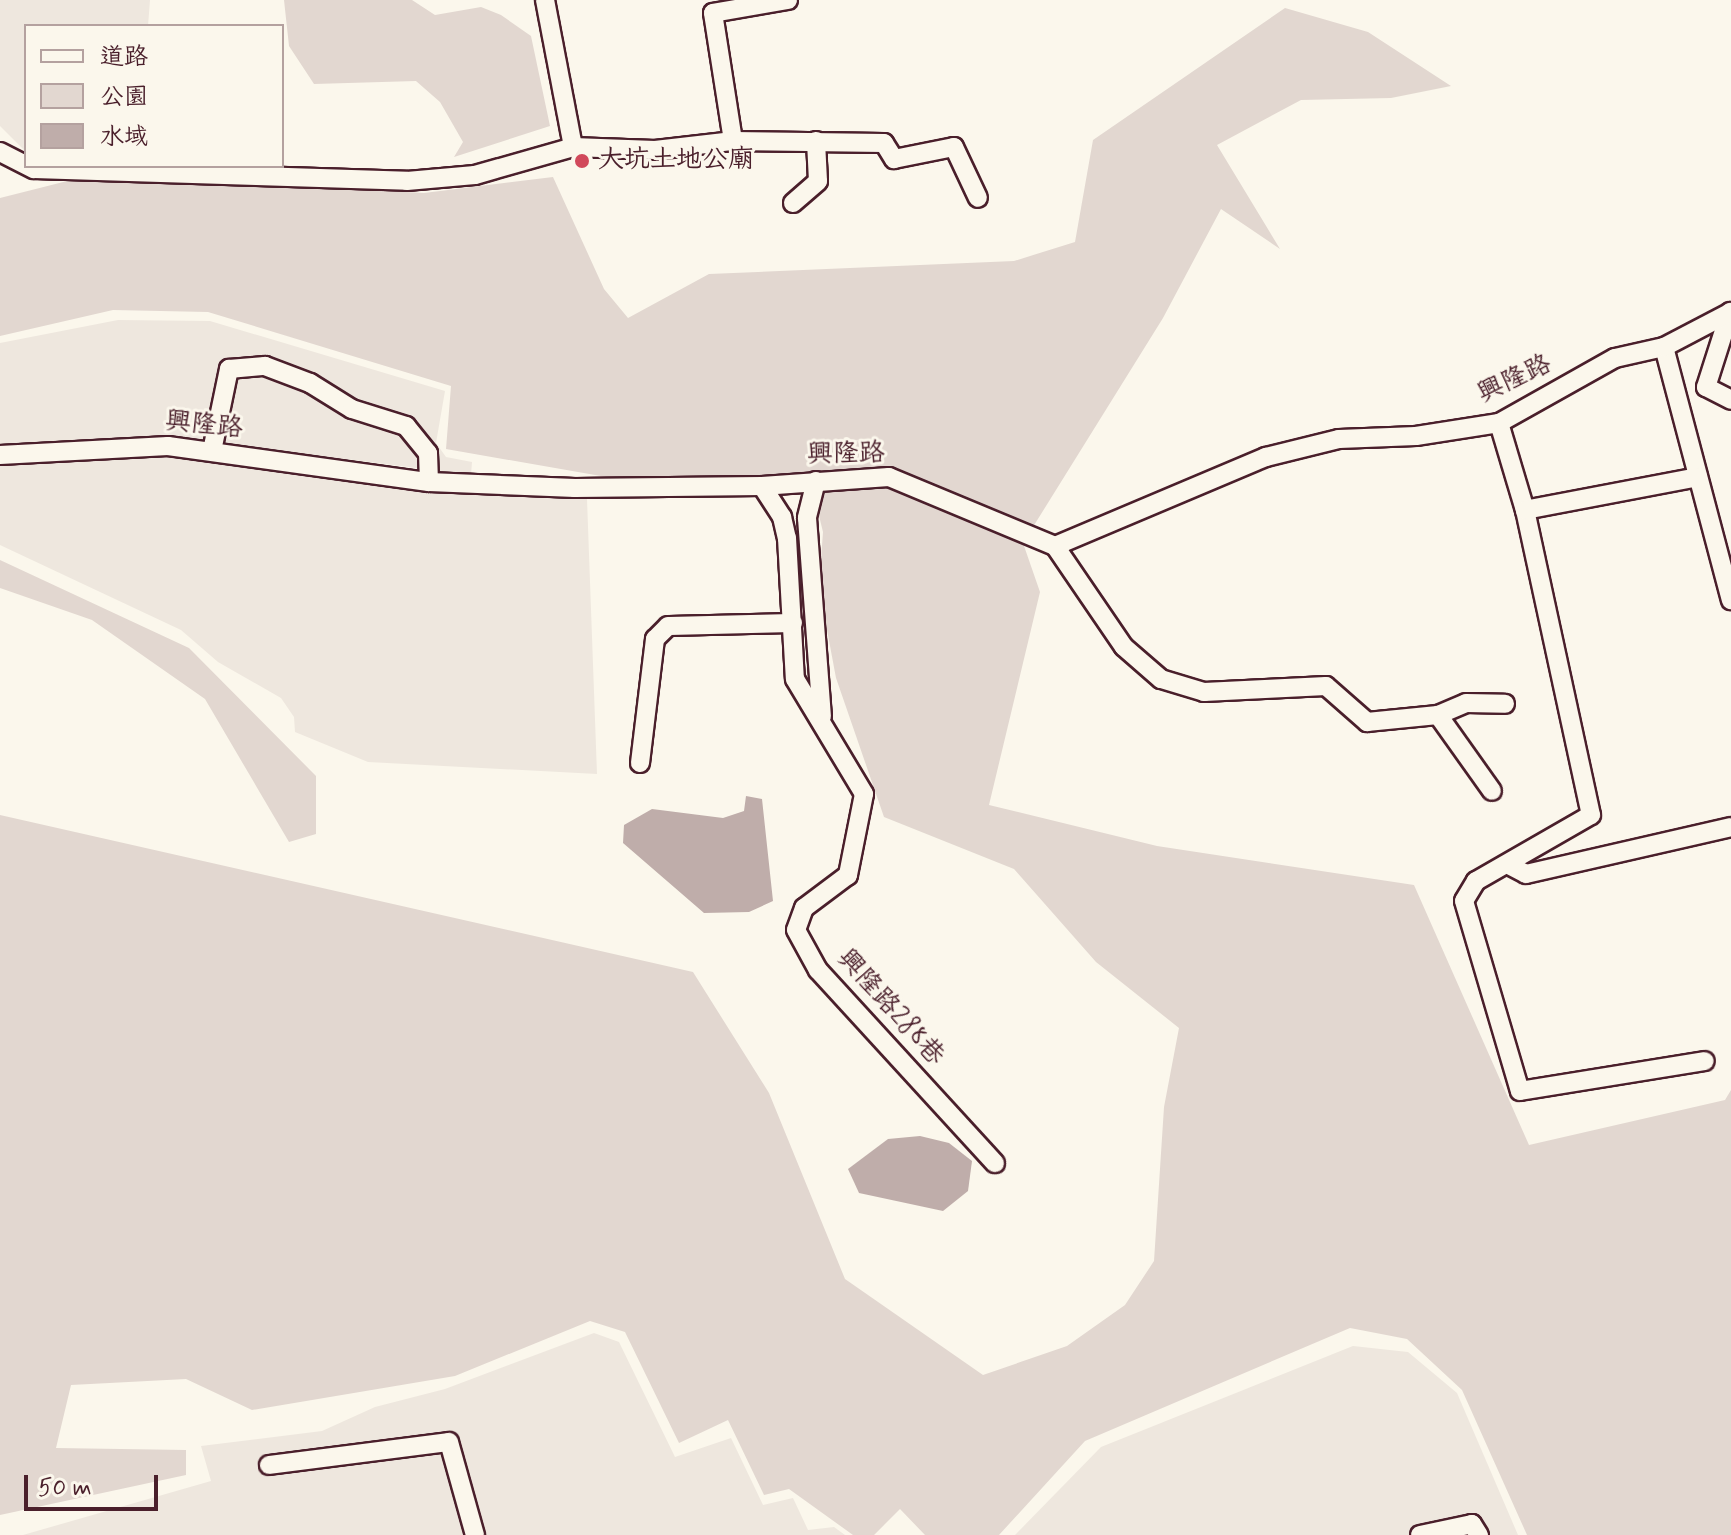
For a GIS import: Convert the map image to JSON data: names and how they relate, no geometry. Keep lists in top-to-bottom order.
{
  "streets": {
    "street": ["興隆路", "興隆路288巷"]
  },
  "crossings": [
    ["興隆路", "興隆路288巷"]
  ],
  "places": ["大坑土地公廟"],
  "legend": ["道路", "公園", "水域"],
  "scale_bar": "50 m"
}
